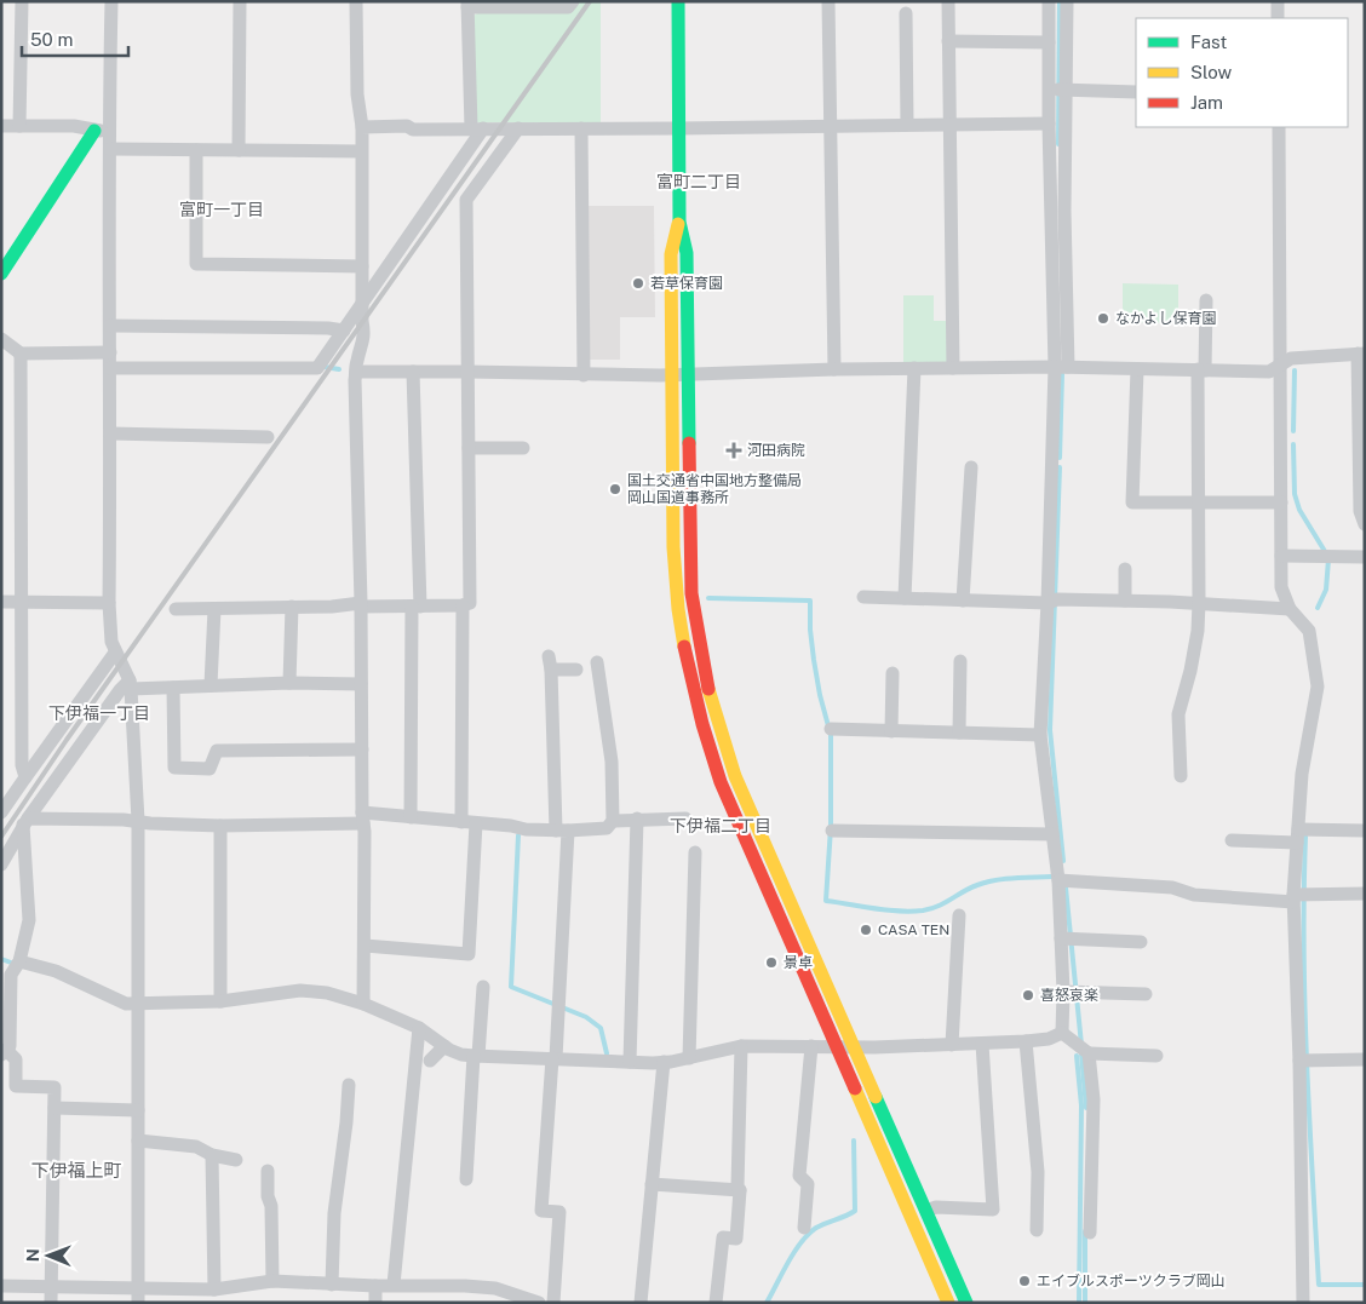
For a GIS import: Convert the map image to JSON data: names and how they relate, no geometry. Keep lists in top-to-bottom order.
{
  "districts": [
    "富町二丁目",
    "富町一丁目",
    "下伊福一丁目",
    "下伊福二丁目",
    "下伊福上町"
  ],
  "places": {
    "other": [
      "若草保育園",
      "なかよし保育園",
      "国土交通省中国地方整備局 岡山国道事務所",
      "CASA TEN",
      "景卓",
      "喜怒哀楽",
      "エイブルスポーツクラブ岡山"
    ],
    "health": ["河田病院"]
  },
  "legend": ["Fast", "Slow", "Jam"],
  "scale_bar": "50 m",
  "north": "left"
}
